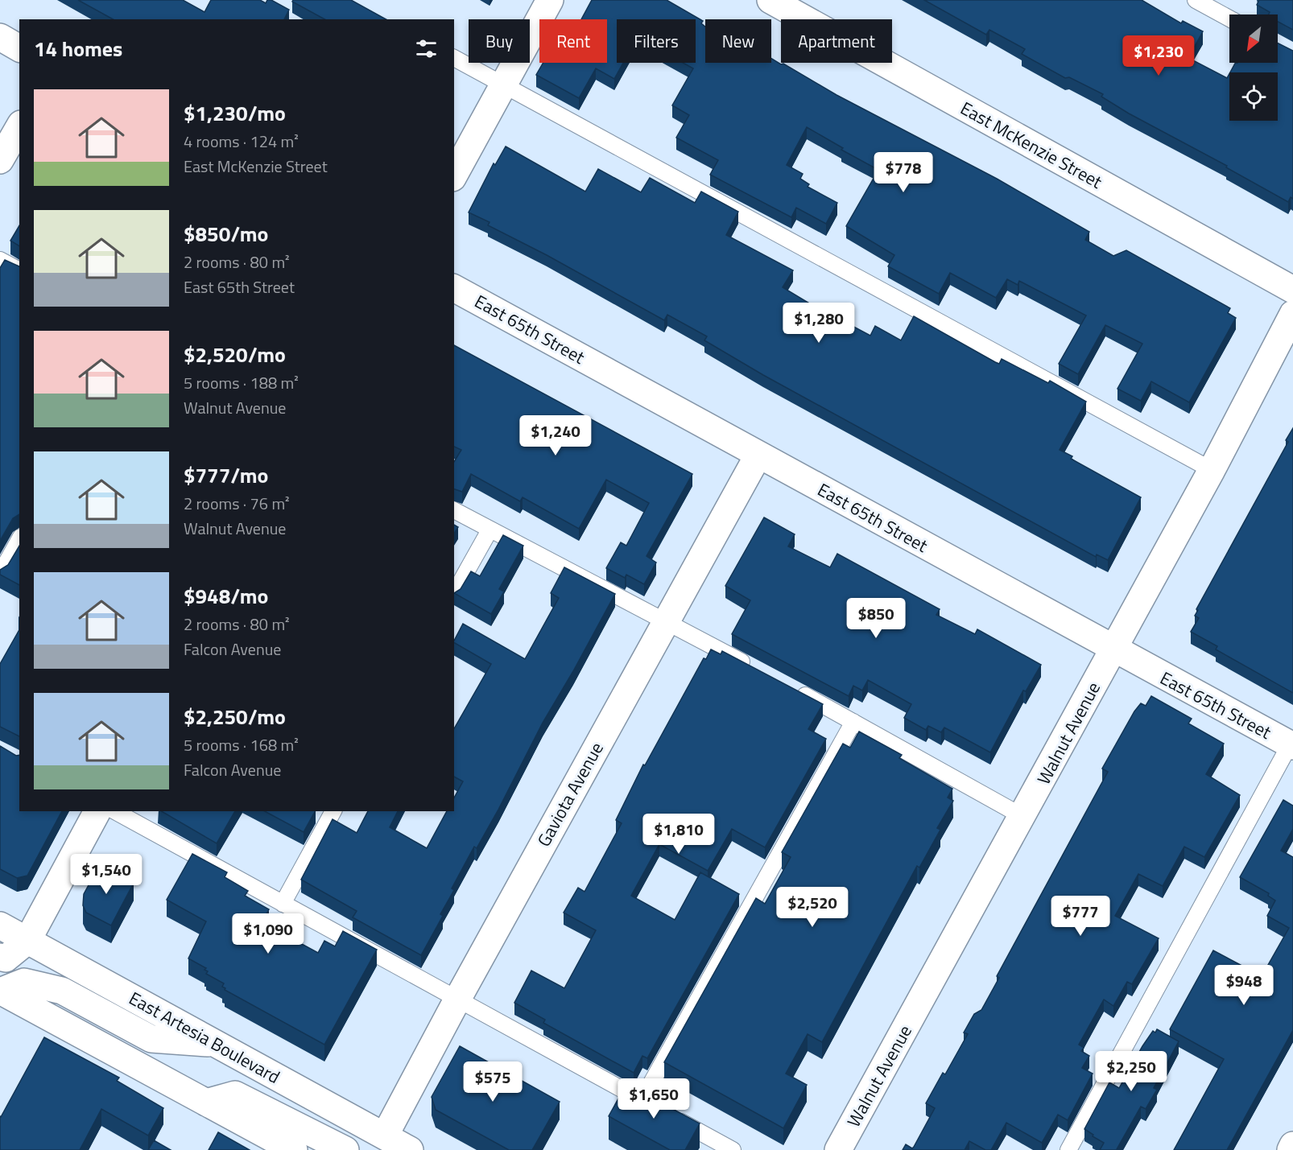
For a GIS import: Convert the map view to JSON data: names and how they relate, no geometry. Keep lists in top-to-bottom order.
{
  "streets": {
    "street": [
      "East McKenzie Street",
      "East 65th Street",
      "Walnut Avenue",
      "Gaviota Avenue",
      "East Artesia Boulevard"
    ]
  },
  "crossings": [
    ["East 65th Street", "Walnut Avenue"],
    ["East 65th Street", "Gaviota Avenue"],
    ["Gaviota Avenue", "East Artesia Boulevard"]
  ],
  "north": "bottom left",
  "page": {
    "chip": [
      "Buy",
      "Rent",
      "Filters",
      "New",
      "Apartment"
    ],
    "heading": "14 homes",
    "price": [
      "$1,230",
      "$778",
      "$1,280",
      "$1,240",
      "$850",
      "$1,810",
      "$1,540",
      "$2,520",
      "$777",
      "$1,090",
      "$948",
      "$2,250",
      "$575",
      "$1,650"
    ],
    "list": [
      {
        "name": "$1,230/mo",
        "note": "4 rooms · 124 m² · East McKenzie Street"
      },
      {
        "name": "$850/mo",
        "note": "2 rooms · 80 m² · East 65th Street"
      },
      {
        "name": "$2,520/mo",
        "note": "5 rooms · 188 m² · Walnut Avenue"
      },
      {
        "name": "$777/mo",
        "note": "2 rooms · 76 m² · Walnut Avenue"
      },
      {
        "name": "$948/mo",
        "note": "2 rooms · 80 m² · Falcon Avenue"
      },
      {
        "name": "$2,250/mo",
        "note": "5 rooms · 168 m² · Falcon Avenue"
      }
    ]
  }
}
